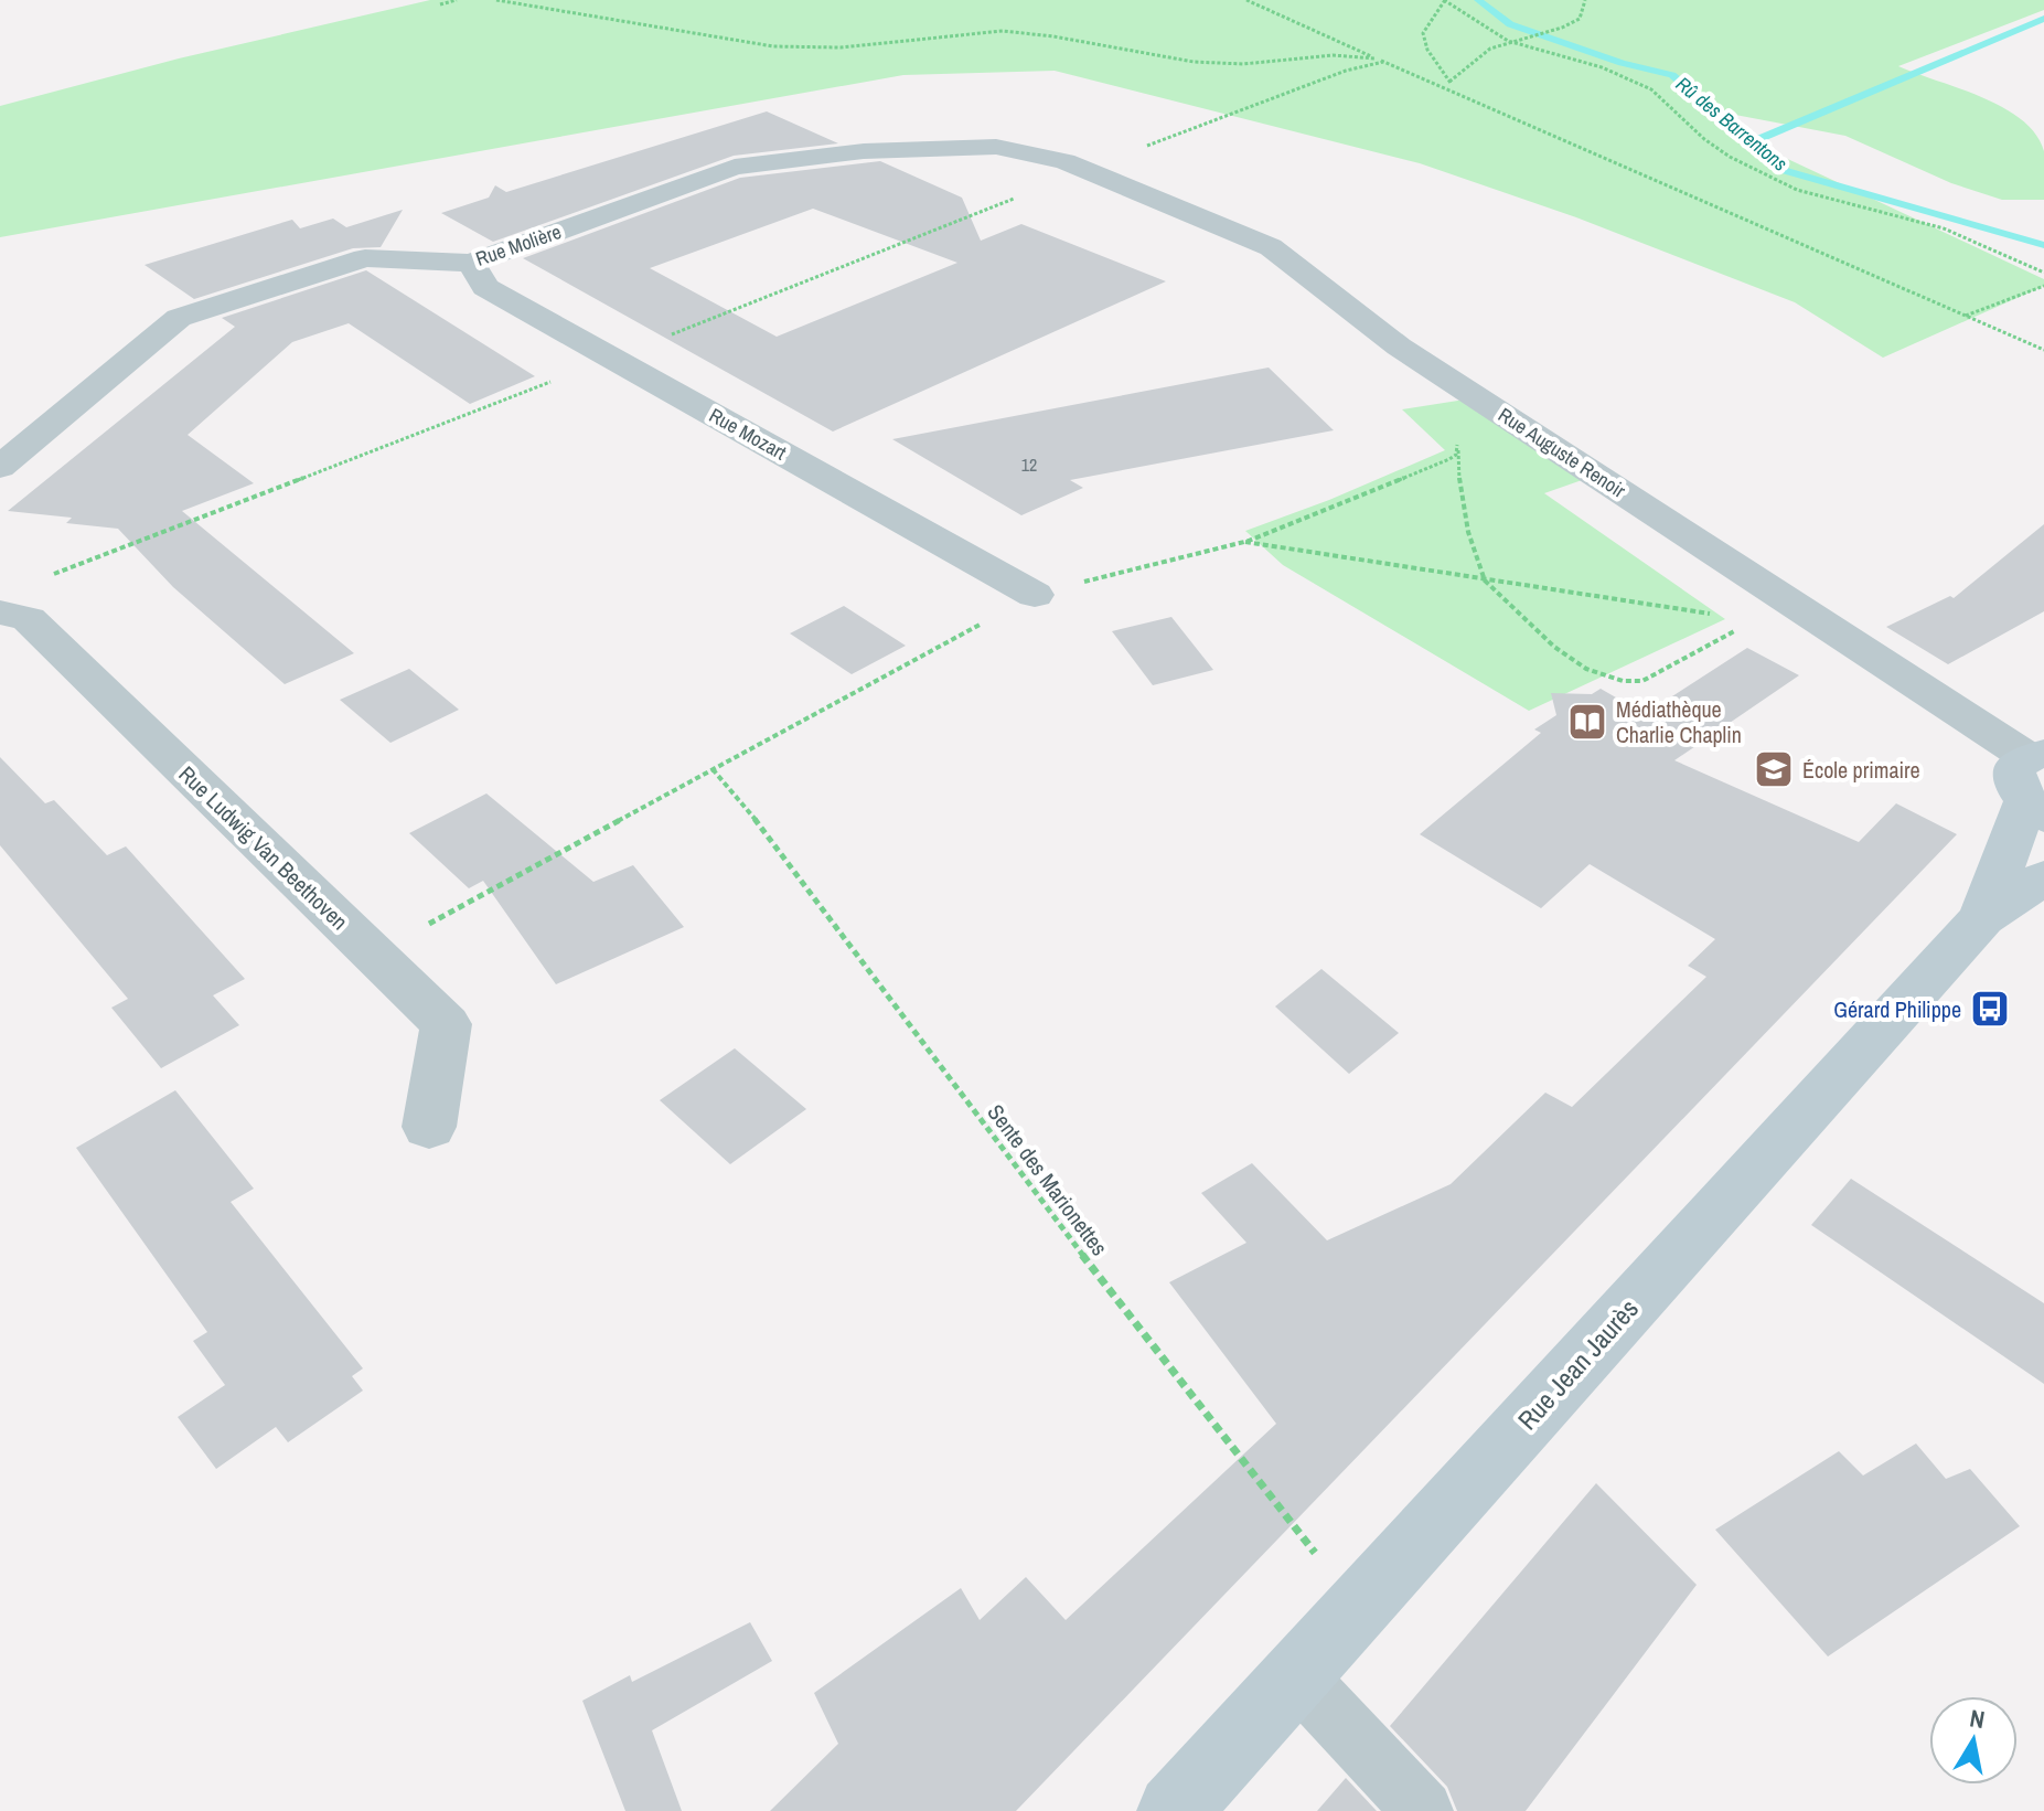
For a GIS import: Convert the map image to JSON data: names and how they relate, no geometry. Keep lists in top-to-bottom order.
{
  "streets": {
    "main road": ["Rue Jean Jaurès"],
    "street": [
      "Rue Molière",
      "Rue Mozart",
      "Rue Auguste Renoir",
      "Rue Ludwig Van Beethoven"
    ],
    "path": ["Sente des Marionettes"]
  },
  "crossings": [
    ["Rue Molière", "Rue Mozart"],
    ["Rue Molière", "Rue Auguste Renoir"],
    ["Sente des Marionettes", "Rue Jean Jaurès"]
  ],
  "water": ["Rû des Barrentons"],
  "places": {
    "library": ["Médiathèque Charlie Chaplin"],
    "school or university": ["École primaire"],
    "bus stop": ["Gérard Philippe"]
  },
  "house_numbers": ["12"],
  "north": "top"
}
